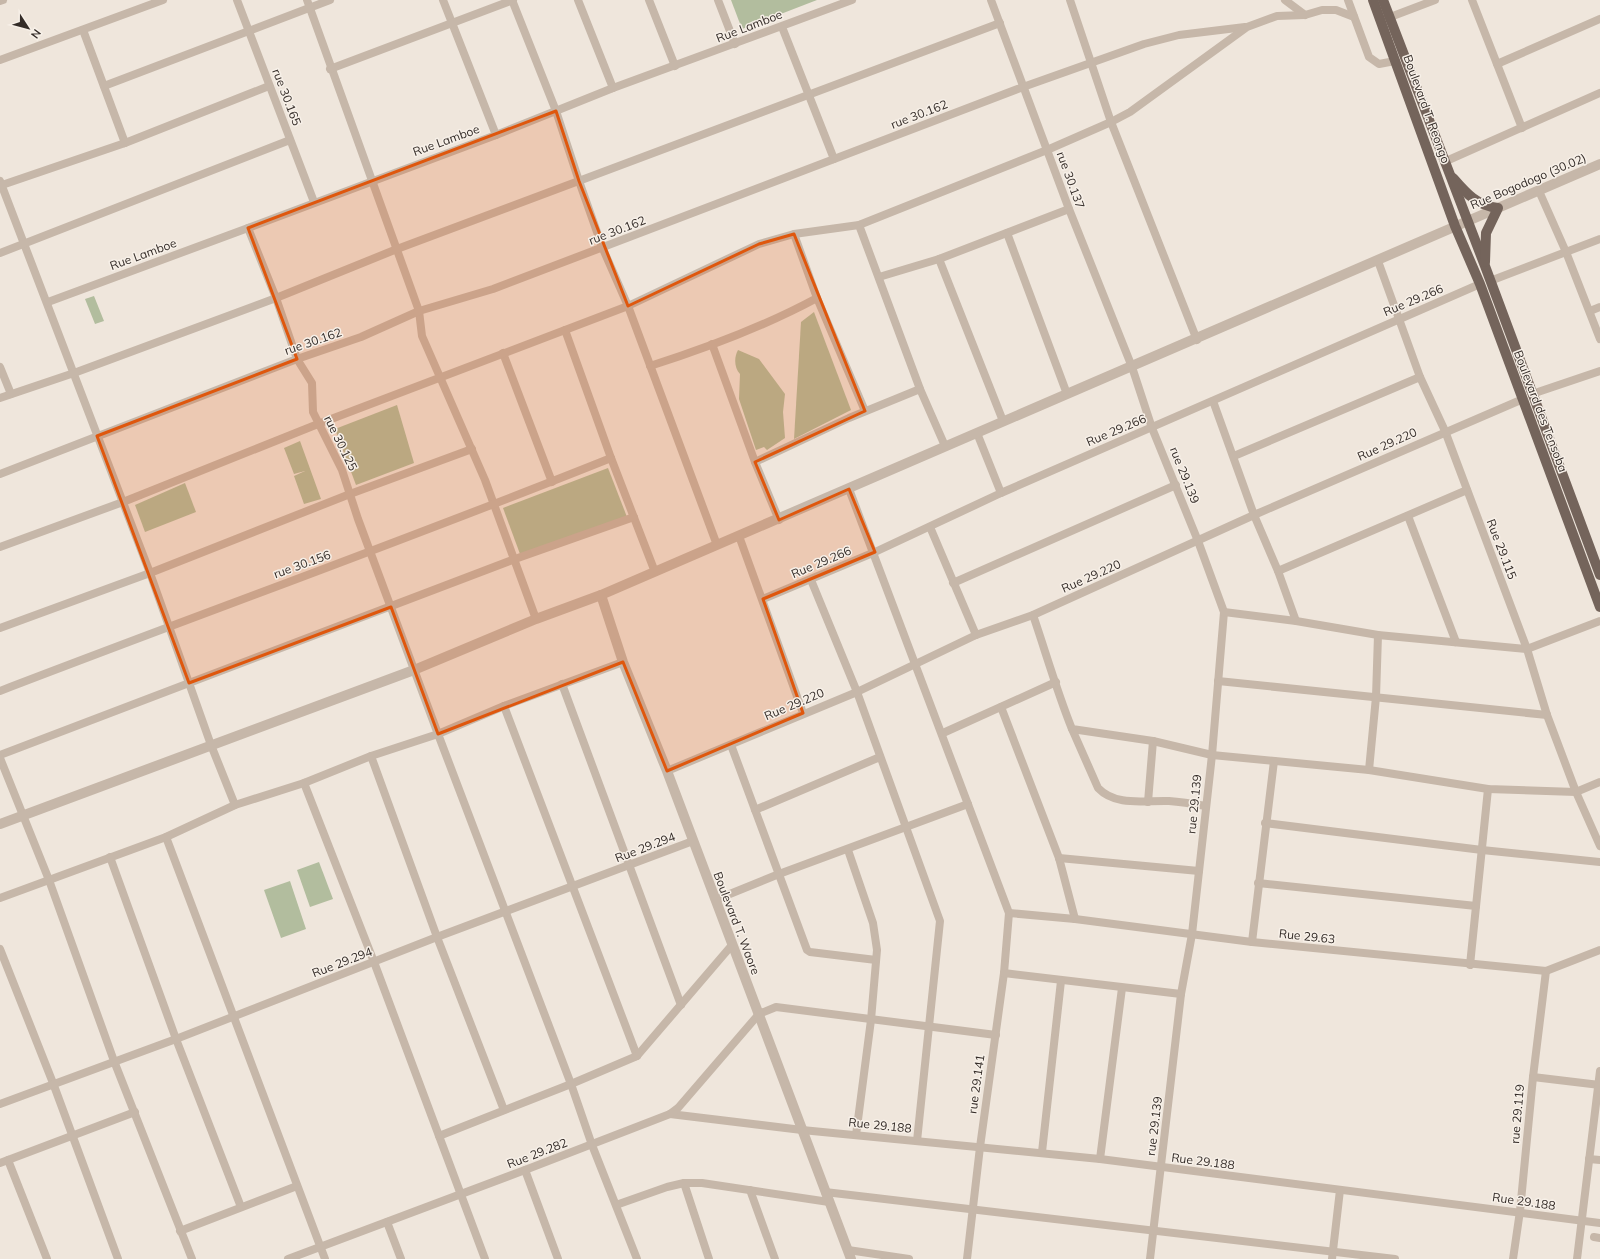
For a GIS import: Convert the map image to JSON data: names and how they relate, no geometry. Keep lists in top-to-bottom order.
{
  "streets": {
    "main road": ["Boulevard T. Reongo", "Boulevard des Tensoba"],
    "street": [
      "Rue Lamboe",
      "rue 30.165",
      "rue 30.162",
      "rue 30.137",
      "Rue Bogodogo (30.02)",
      "Rue 29.266",
      "rue 30.125",
      "Rue 29.220",
      "rue 29.139",
      "Rue 29.115",
      "rue 30.156",
      "Rue 29.294",
      "Boulevard T. Waore",
      "Rue 29.63",
      "rue 29.141",
      "rue 29.119",
      "Rue 29.188",
      "Rue 29.282"
    ]
  },
  "crossings": [
    ["Rue Lamboe", "rue 30.165"],
    ["Rue Lamboe", "rue 30.125"],
    ["Boulevard T. Reongo", "Rue Bogodogo (30.02)"],
    ["Boulevard T. Reongo", "Boulevard des Tensoba"],
    ["rue 30.162", "rue 30.137"],
    ["rue 30.162", "rue 30.125"],
    ["rue 30.137", "Rue Bogodogo (30.02)"],
    ["rue 30.137", "rue 29.139"],
    ["Rue Bogodogo (30.02)", "Boulevard des Tensoba"],
    ["Rue Bogodogo (30.02)", "rue 30.125"],
    ["Rue Bogodogo (30.02)", "rue 29.139"],
    ["Rue Bogodogo (30.02)", "Rue 29.115"],
    ["Rue Bogodogo (30.02)", "Boulevard T. Waore"],
    ["Rue 29.266", "Boulevard des Tensoba"],
    ["Rue 29.266", "rue 29.139"],
    ["Rue 29.266", "Rue 29.115"],
    ["Boulevard des Tensoba", "Rue 29.220"],
    ["rue 30.125", "rue 30.156"],
    ["rue 30.125", "Rue 29.294"],
    ["rue 30.125", "Rue 29.282"],
    ["Rue 29.220", "rue 29.139"],
    ["Rue 29.220", "Rue 29.115"],
    ["Rue 29.220", "Boulevard T. Waore"],
    ["rue 29.139", "Rue 29.63"],
    ["rue 29.139", "Rue 29.188"],
    ["Rue 29.294", "Boulevard T. Waore"],
    ["Boulevard T. Waore", "Rue 29.188"],
    ["Boulevard T. Waore", "Rue 29.282"],
    ["Rue 29.63", "rue 29.141"],
    ["Rue 29.63", "rue 29.119"],
    ["rue 29.141", "Rue 29.188"],
    ["rue 29.119", "Rue 29.188"],
    ["Rue 29.188", "Rue 29.282"]
  ],
  "north": "bottom right"
}
